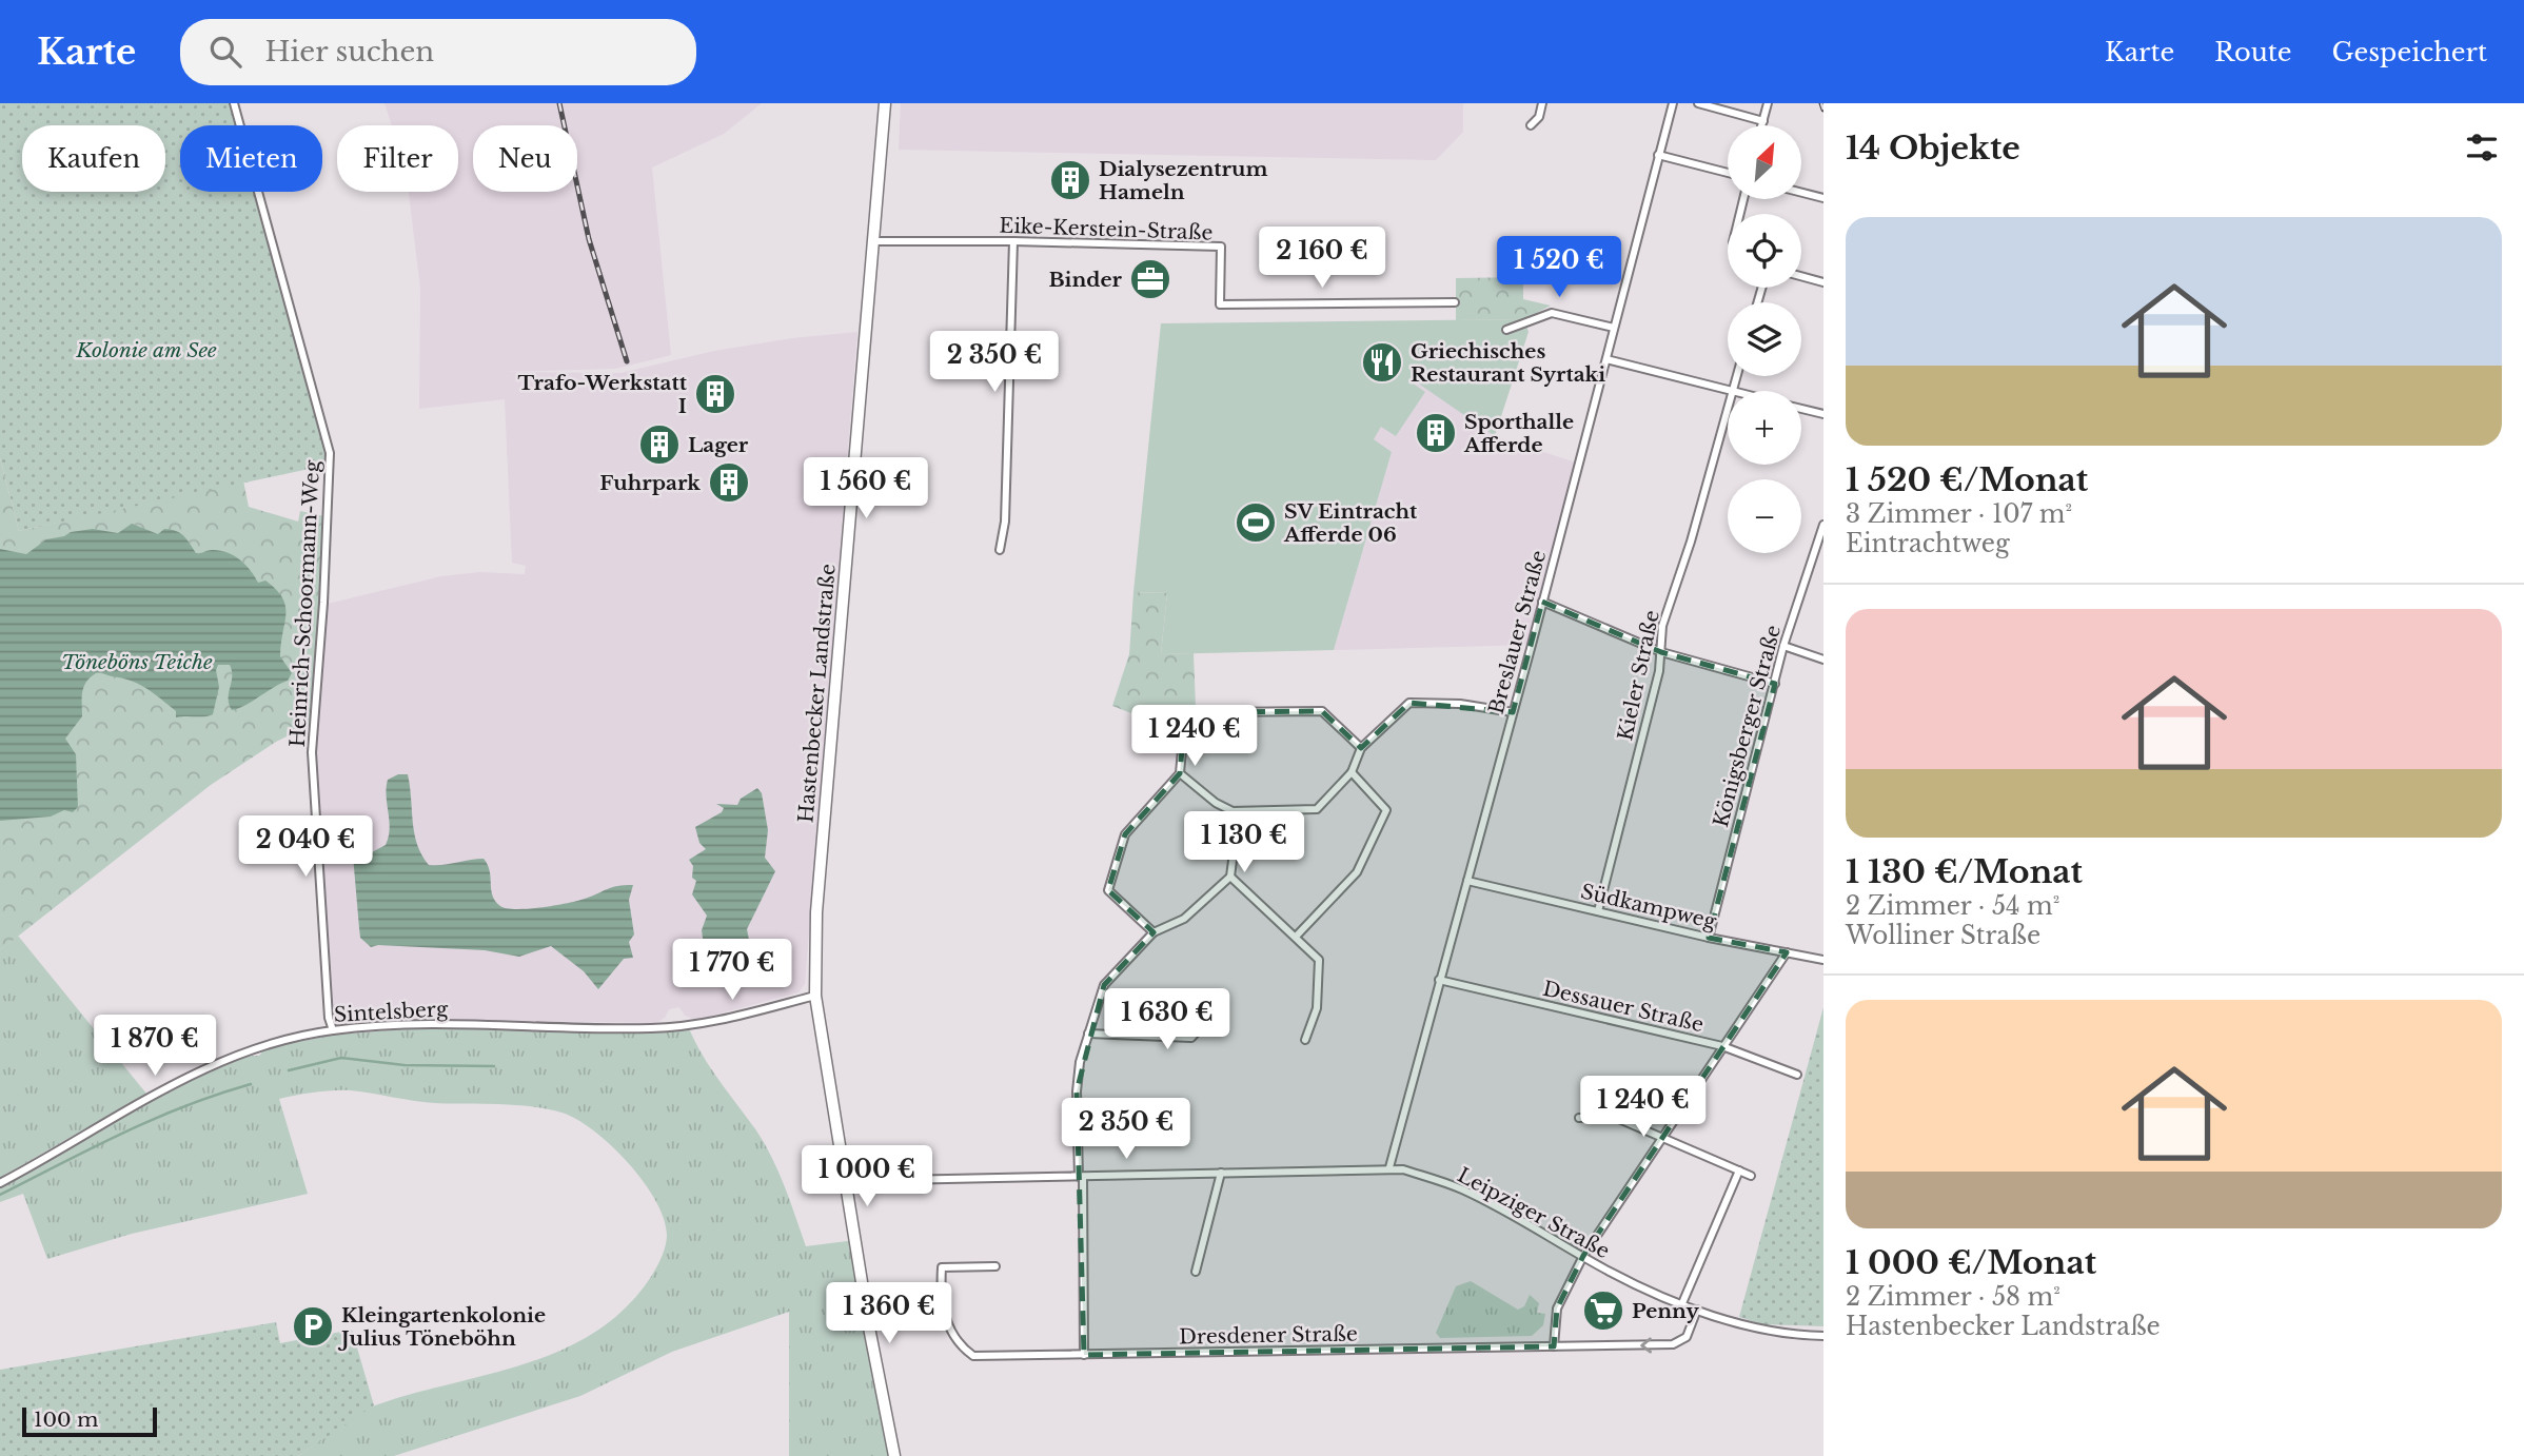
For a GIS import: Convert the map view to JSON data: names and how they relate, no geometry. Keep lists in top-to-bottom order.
{
  "streets": {
    "main road": ["Hastenbecker Landstraße"],
    "street": [
      "Eike-Kerstein-Straße",
      "Heinrich-Schoormann-Weg",
      "Breslauer Straße",
      "Kieler Straße",
      "Königsberger Straße",
      "Südkampweg",
      "Dessauer Straße",
      "Sintelsberg",
      "Leipziger Straße",
      "Dresdener Straße"
    ]
  },
  "crossings": [
    ["Eike-Kerstein-Straße", "Hastenbecker Landstraße"],
    ["Heinrich-Schoormann-Weg", "Sintelsberg"],
    ["Breslauer Straße", "Südkampweg"],
    ["Breslauer Straße", "Dessauer Straße"],
    ["Breslauer Straße", "Leipziger Straße"],
    ["Kieler Straße", "Südkampweg"],
    ["Hastenbecker Landstraße", "Sintelsberg"],
    ["Hastenbecker Landstraße", "Leipziger Straße"],
    ["Königsberger Straße", "Südkampweg"],
    ["Leipziger Straße", "Dresdener Straße"]
  ],
  "parks": ["Kolonie am See", "Töneböns Teiche"],
  "places": {
    "building": [
      "Dialysezentrum Hameln",
      "Trafo-Werkstatt I",
      "Sporthalle Afferde",
      "Lager",
      "Fuhrpark"
    ],
    "office": ["Binder"],
    "restaurant": ["Griechisches Restaurant Syrtaki"],
    "sports": ["SV Eintracht Afferde 06"],
    "supermarket": ["Penny"],
    "parking": ["Kleingartenkolonie Julius Töneböhn"]
  },
  "scale_bar": "100 m",
  "north": "top right",
  "page": {
    "header": "Karte",
    "search": "Hier suchen",
    "nav": ["Karte", "Route", "Gespeichert"],
    "heading": "14 Objekte",
    "map_buttons": ["+", "−"],
    "chip": [
      "Kaufen",
      "Mieten",
      "Filter",
      "Neu"
    ],
    "list": [
      {
        "name": "1 520 €/Monat",
        "note": "3 Zimmer · 107 m² · Eintrachtweg"
      },
      {
        "name": "1 130 €/Monat",
        "note": "2 Zimmer · 54 m² · Wolliner Straße"
      },
      {
        "name": "1 000 €/Monat",
        "note": "2 Zimmer · 58 m² · Hastenbecker Landstraße"
      }
    ],
    "price": [
      "2 160 €",
      "1 520 €",
      "2 350 €",
      "1 560 €",
      "1 240 €",
      "1 130 €",
      "2 040 €",
      "1 770 €",
      "1 630 €",
      "1 870 €",
      "1 240 €",
      "2 350 €",
      "1 000 €",
      "1 360 €"
    ],
    "scale": "100 m"
  }
}
